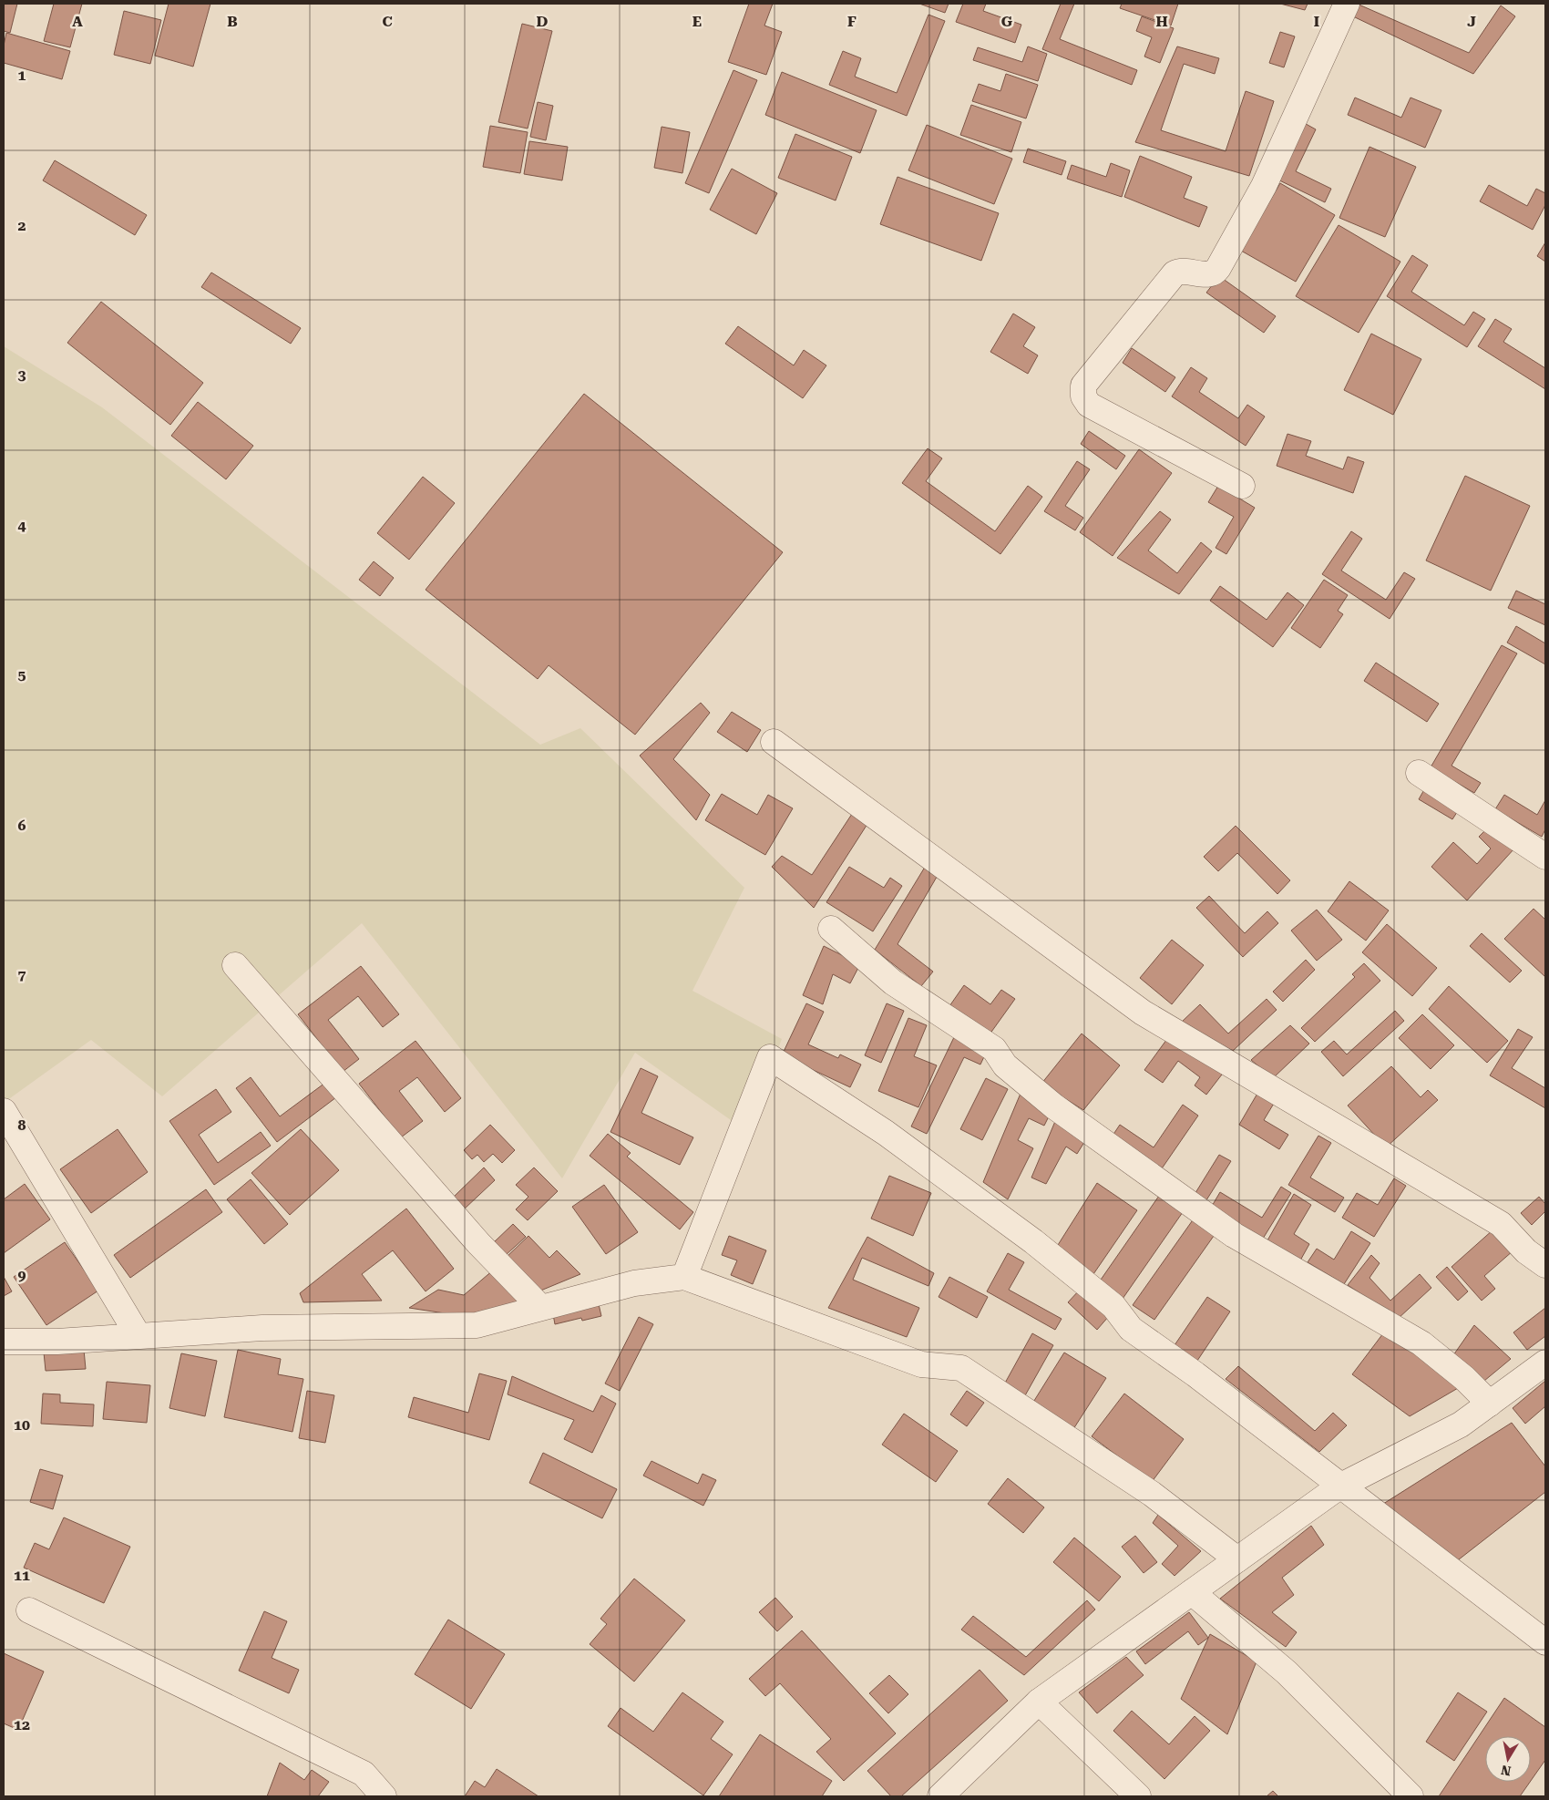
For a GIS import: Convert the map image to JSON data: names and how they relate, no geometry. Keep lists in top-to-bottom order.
{
  "north": "bottom",
  "grid": {
    "columns": [
      "A",
      "B",
      "C",
      "D",
      "E",
      "F",
      "G",
      "H",
      "I",
      "J"
    ],
    "rows": [
      "1",
      "2",
      "3",
      "4",
      "5",
      "6",
      "7",
      "8",
      "9",
      "10",
      "11",
      "12"
    ]
  }
}
